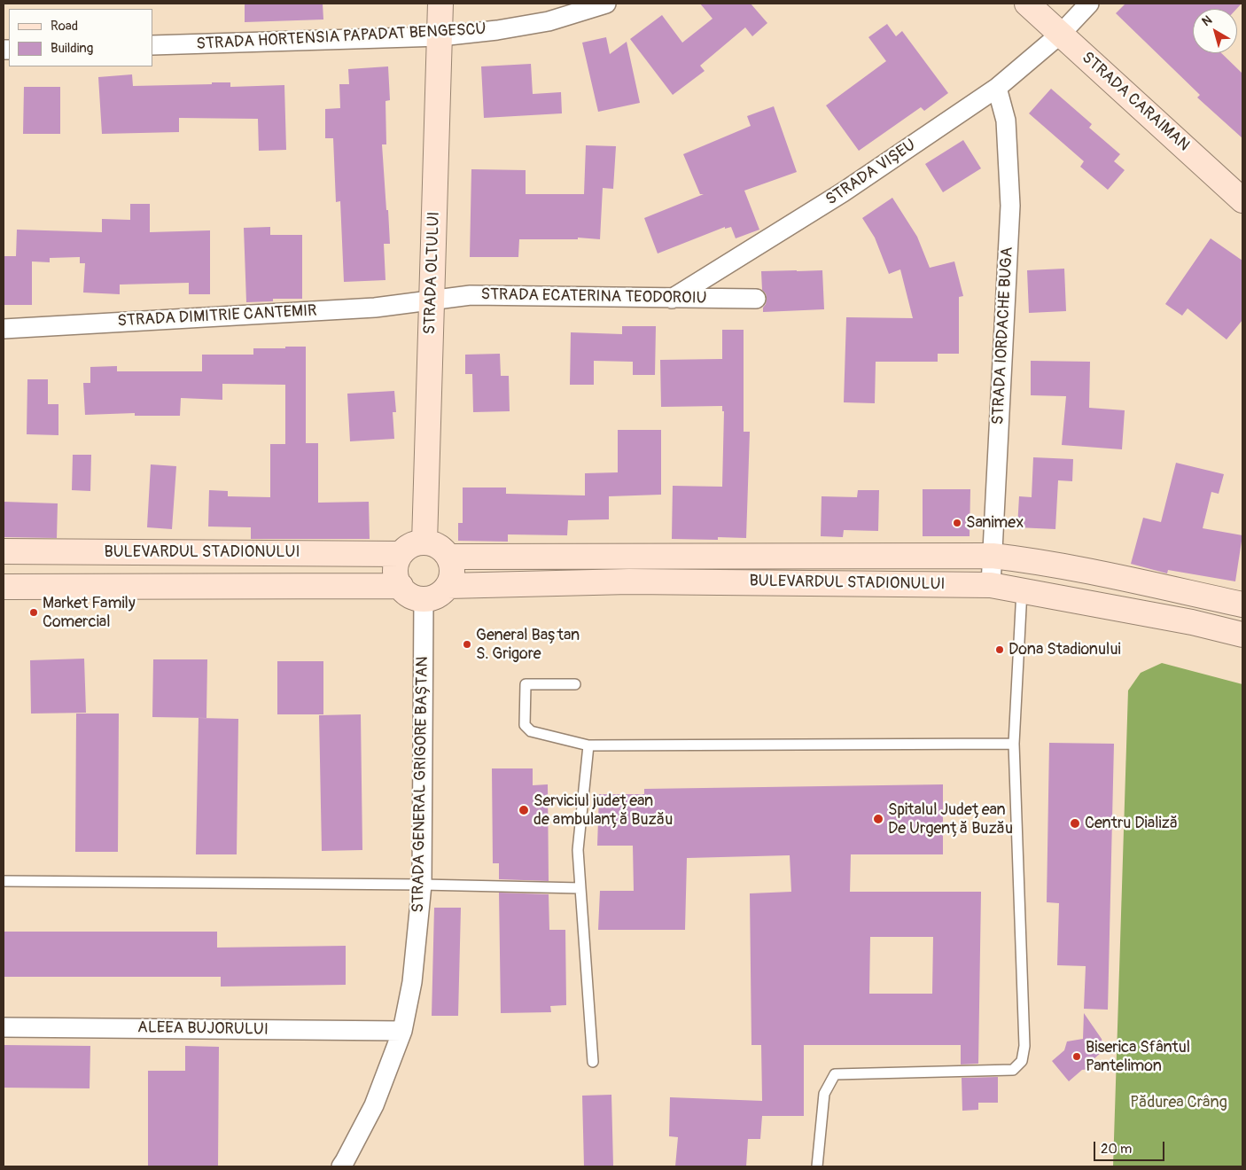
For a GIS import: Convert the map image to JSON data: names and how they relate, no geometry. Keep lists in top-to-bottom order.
{
  "streets": {
    "main road": ["STRADA CARAIMAN", "STRADA OLTULUI", "BULEVARDUL STADIONULUI"],
    "street": [
      "STRADA HORTENSIA PAPADAT BENGESCU",
      "STRADA VIȘEU",
      "STRADA ECATERINA TEODOROIU",
      "STRADA DIMITRIE CANTEMIR",
      "STRADA IORDACHE BUGA",
      "STRADA GENERAL GRIGORE BAȘTAN",
      "ALEEA BUJORULUI"
    ]
  },
  "crossings": [
    ["STRADA HORTENSIA PAPADAT BENGESCU", "STRADA OLTULUI"],
    ["STRADA CARAIMAN", "STRADA VIȘEU"],
    ["STRADA VIȘEU", "STRADA ECATERINA TEODOROIU"],
    ["STRADA VIȘEU", "STRADA IORDACHE BUGA"],
    ["STRADA OLTULUI", "STRADA ECATERINA TEODOROIU"],
    ["STRADA OLTULUI", "STRADA DIMITRIE CANTEMIR"],
    ["STRADA OLTULUI", "BULEVARDUL STADIONULUI"],
    ["STRADA OLTULUI", "STRADA GENERAL GRIGORE BAȘTAN"],
    ["STRADA ECATERINA TEODOROIU", "STRADA DIMITRIE CANTEMIR"],
    ["STRADA IORDACHE BUGA", "BULEVARDUL STADIONULUI"],
    ["BULEVARDUL STADIONULUI", "STRADA GENERAL GRIGORE BAȘTAN"],
    ["STRADA GENERAL GRIGORE BAȘTAN", "ALEEA BUJORULUI"]
  ],
  "parks": ["Pădurea Crâng"],
  "places": [
    "Sanimex",
    "Market Family Comercial",
    "General Baștan S. Grigore",
    "Dona Stadionului",
    "Serviciul județean de ambulanță Buzău",
    "Spitalul Județean De Urgență Buzău",
    "Centru Dializă",
    "Biserica Sfântul Pantelimon"
  ],
  "legend": ["Road", "Building"],
  "scale_bar": "20 m",
  "north": "top left"
}
